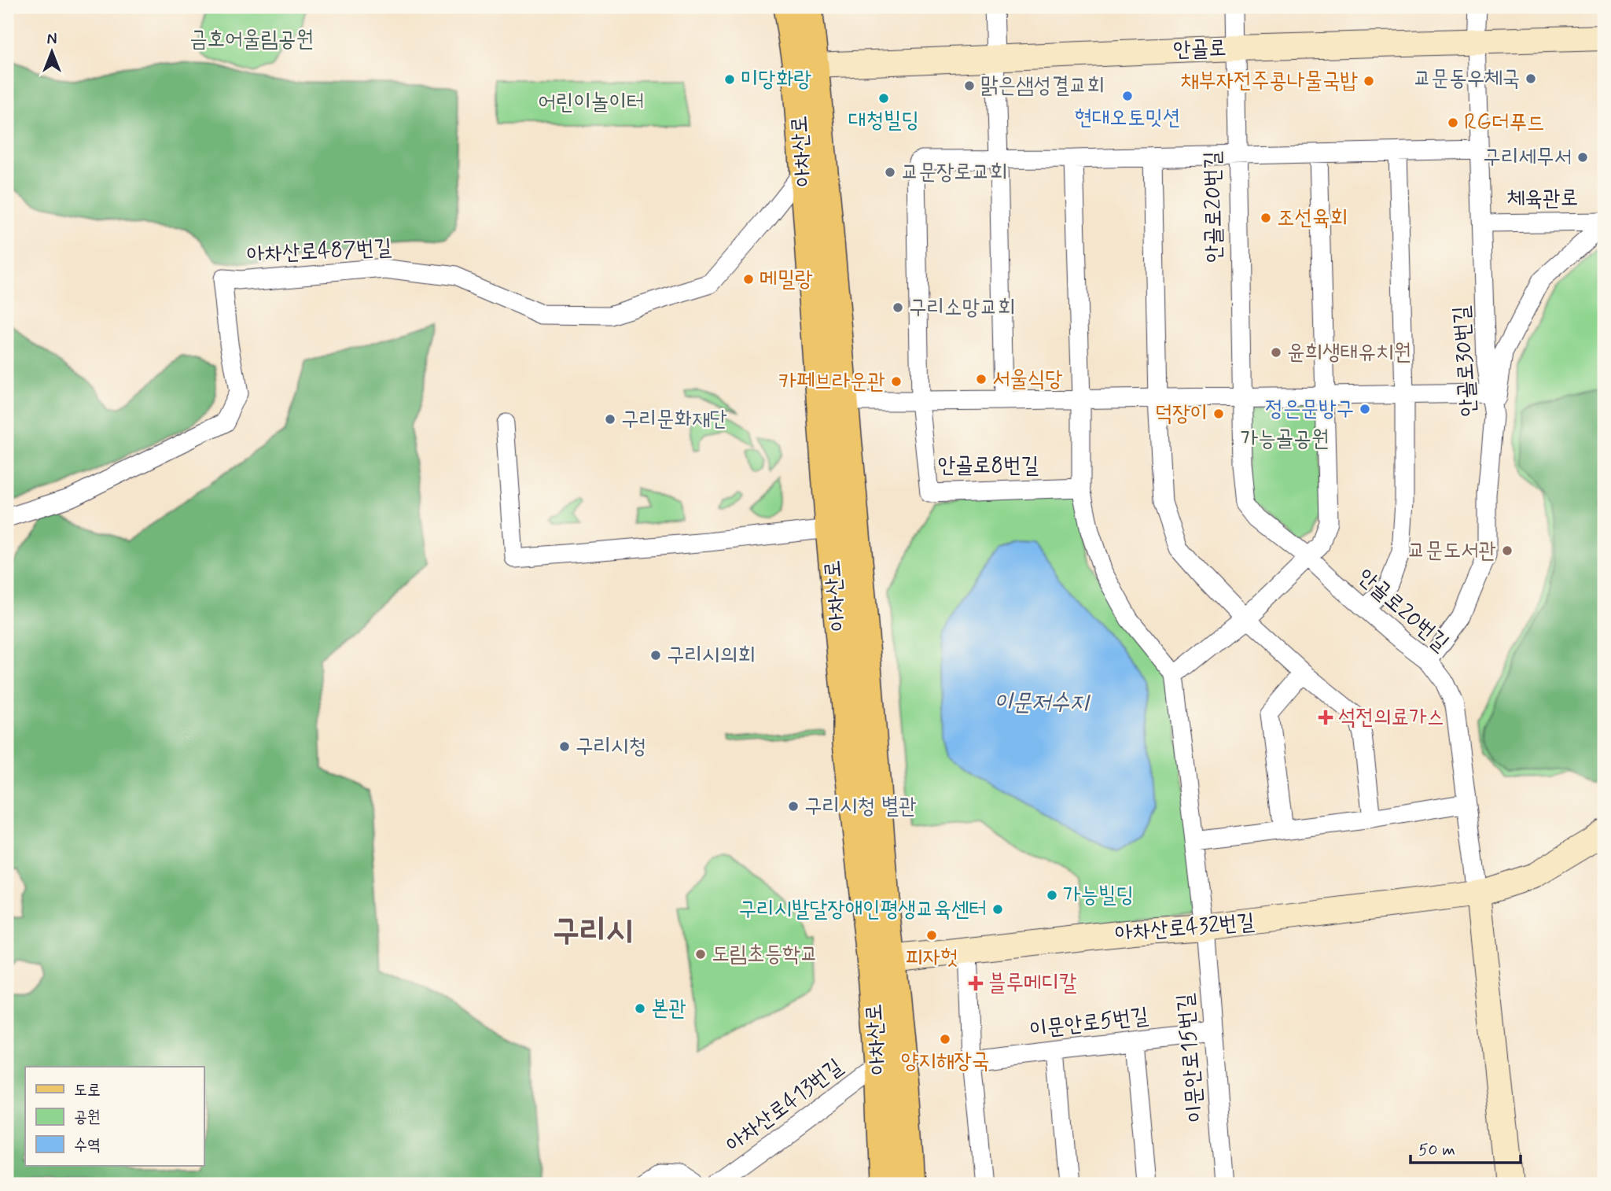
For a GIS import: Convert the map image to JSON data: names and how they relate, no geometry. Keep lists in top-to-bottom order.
{
  "streets": {
    "main road": ["아차산로"],
    "street": [
      "안골로",
      "체육관로",
      "안골로20번길",
      "아차산로487번길",
      "안골로30번길",
      "안골로8번길",
      "아차산로432번길",
      "이문안로5번길",
      "이문안로15번길",
      "아차산로413번길"
    ]
  },
  "crossings": [
    ["안골로", "아차산로"],
    ["안골로", "안골로20번길"],
    ["안골로", "안골로30번길"],
    ["아차산로", "아차산로487번길"],
    ["아차산로", "아차산로432번길"],
    ["아차산로", "아차산로413번길"],
    ["체육관로", "안골로30번길"],
    ["안골로20번길", "안골로30번길"],
    ["안골로20번길", "아차산로432번길"],
    ["아차산로432번길", "이문안로15번길"],
    ["이문안로5번길", "이문안로15번길"]
  ],
  "districts": ["구리시"],
  "water": ["이문저수지"],
  "parks": ["금호어울림공원", "어린이놀이터", "가능골공원"],
  "places": {
    "other": [
      "교문동우체국",
      "미당화랑",
      "채부자전주콩나물국밥",
      "맑은샘성결교회",
      "현대오토밋션",
      "대청빌딩",
      "RG더푸드",
      "구리세무서",
      "교문장로교회",
      "조선육회",
      "메밀랑",
      "구리소망교회",
      "윤희생태유치원",
      "서울식당",
      "카페브라운관",
      "정은문방구",
      "덕장이",
      "구리문화재단",
      "교문도서관",
      "구리시의회",
      "구리시청",
      "구리시청 별관",
      "가능빌딩",
      "구리시발달장애인평생교육센터",
      "피자헛",
      "도림초등학교",
      "본관",
      "양지해장국"
    ],
    "health": ["석전의료가스", "블루메디칼"]
  },
  "legend": ["도로", "공원", "수역"],
  "scale_bar": "50 m",
  "north": "top"
}
